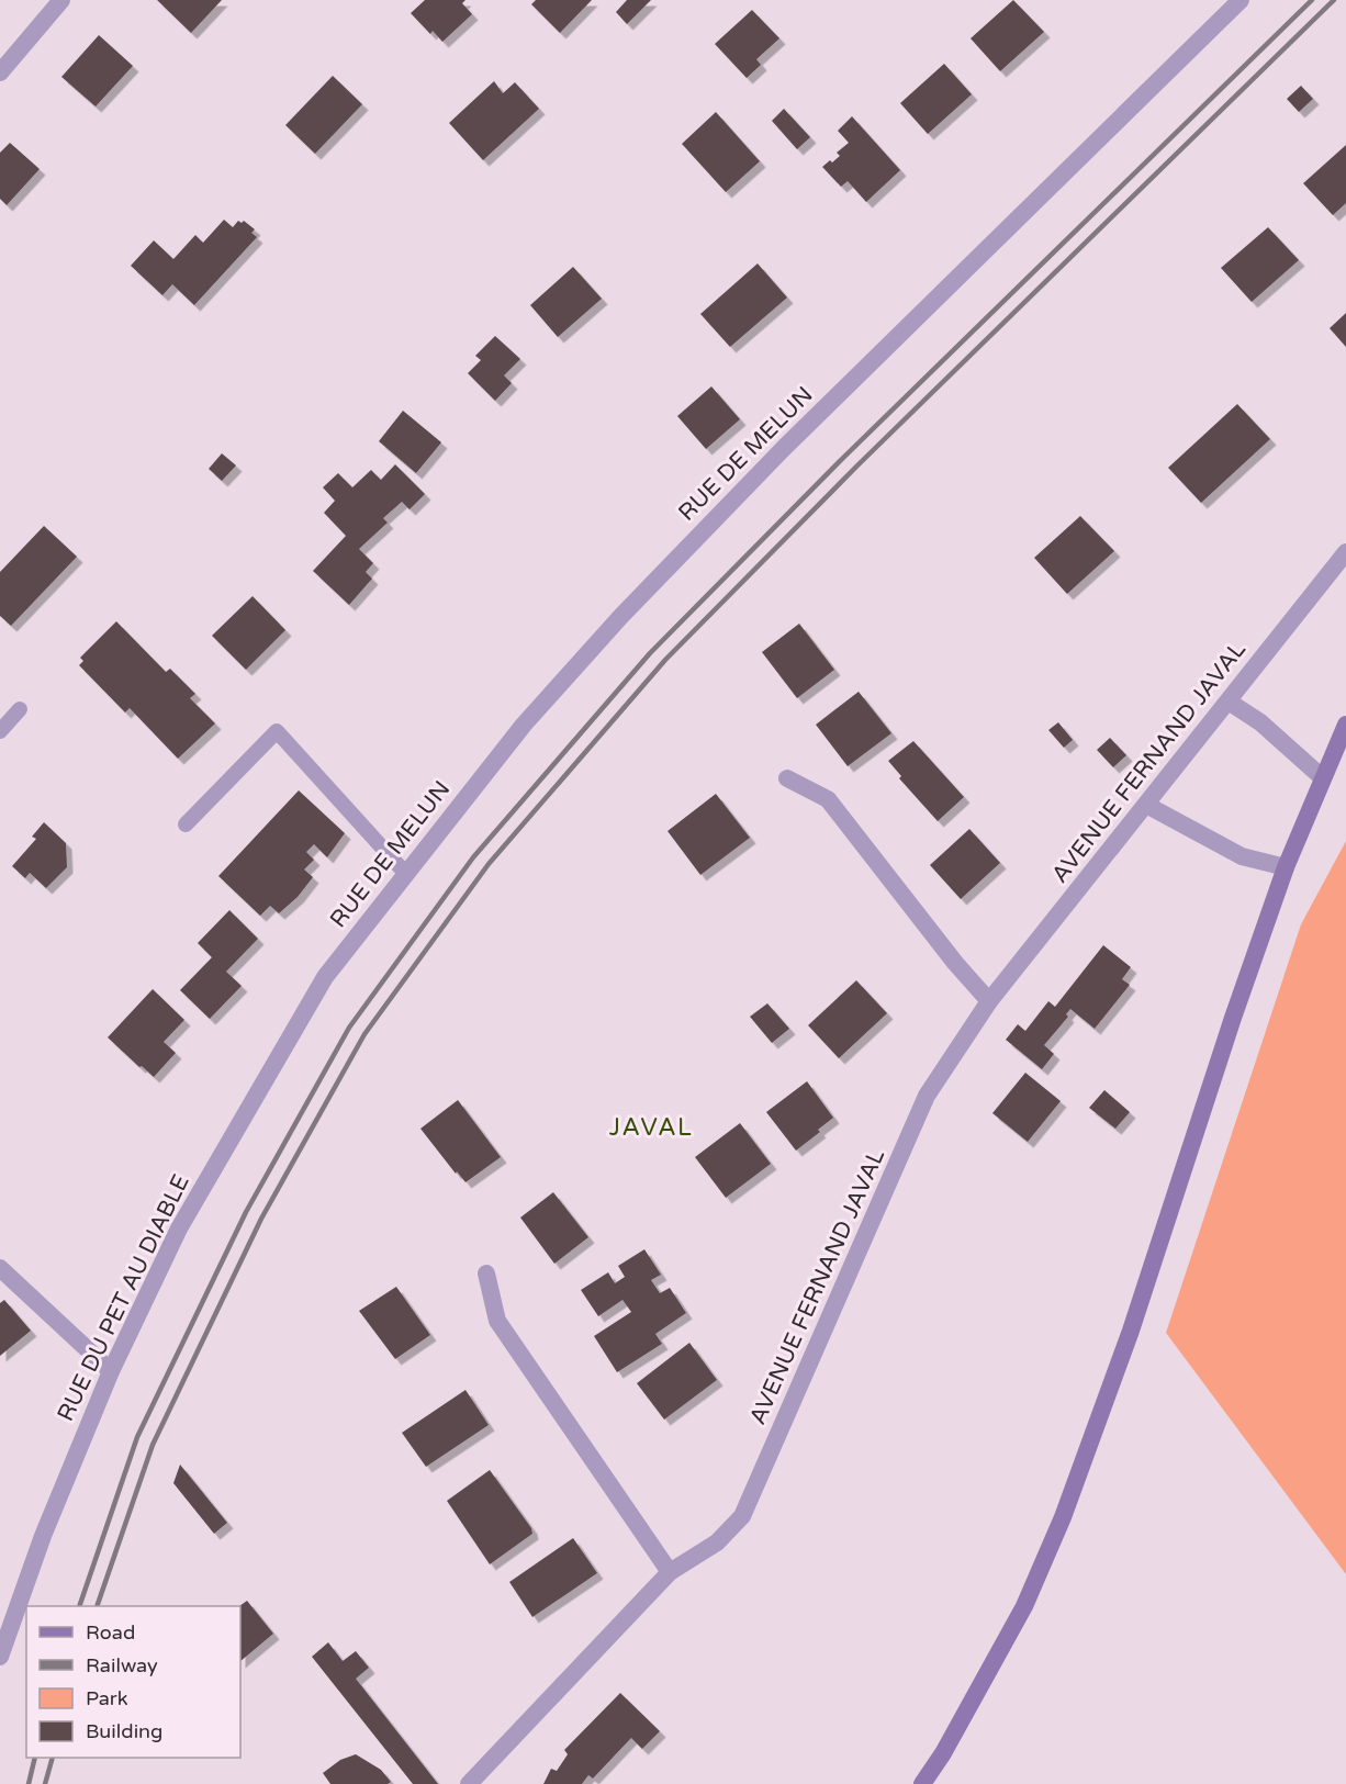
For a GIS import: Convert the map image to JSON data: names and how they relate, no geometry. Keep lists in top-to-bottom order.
{
  "streets": {
    "street": ["RUE DE MELUN", "AVENUE FERNAND JAVAL", "RUE DU PET AU DIABLE"]
  },
  "crossings": [
    ["RUE DE MELUN", "RUE DU PET AU DIABLE"]
  ],
  "districts": ["JAVAL"],
  "legend": [
    "Road",
    "Railway",
    "Park",
    "Building"
  ]
}
